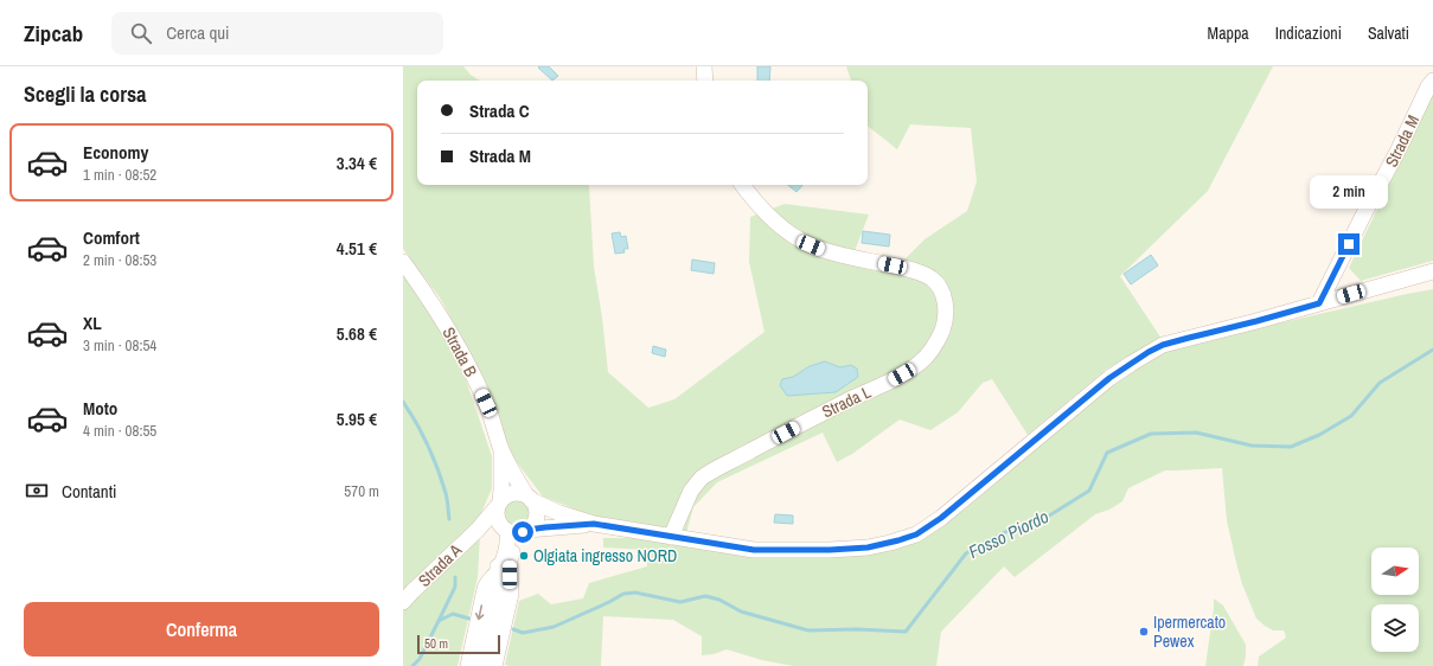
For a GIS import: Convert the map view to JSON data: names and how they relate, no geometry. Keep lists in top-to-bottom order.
{
  "streets": {
    "street": [
      "Strada M",
      "Strada B",
      "Strada L",
      "Strada A"
    ]
  },
  "crossings": [
    ["Strada B", "Strada A"]
  ],
  "water": ["Fosso Piordo"],
  "places": ["Olgiata ingresso NORD", "Ipermercato Pewex"],
  "scale_bar": "50 m",
  "north": "right",
  "page": {
    "header": "Zipcab",
    "search": "Cerca qui",
    "nav": ["Mappa", "Indicazioni", "Salvati"],
    "heading": "Scegli la corsa",
    "banner": ["Strada C", "Strada M"],
    "list": [
      {
        "name": "Economy",
        "note": "1 min · 08:52",
        "value": "3.34 €"
      },
      {
        "name": "Comfort",
        "note": "2 min · 08:53",
        "value": "4.51 €"
      },
      {
        "name": "XL",
        "note": "3 min · 08:54",
        "value": "5.68 €"
      },
      {
        "name": "Moto",
        "note": "4 min · 08:55",
        "value": "5.95 €"
      }
    ],
    "bubble": "2 min",
    "pay": ["Contanti", "570 m"],
    "buttons": "Conferma",
    "scale": "50 m"
  }
}
